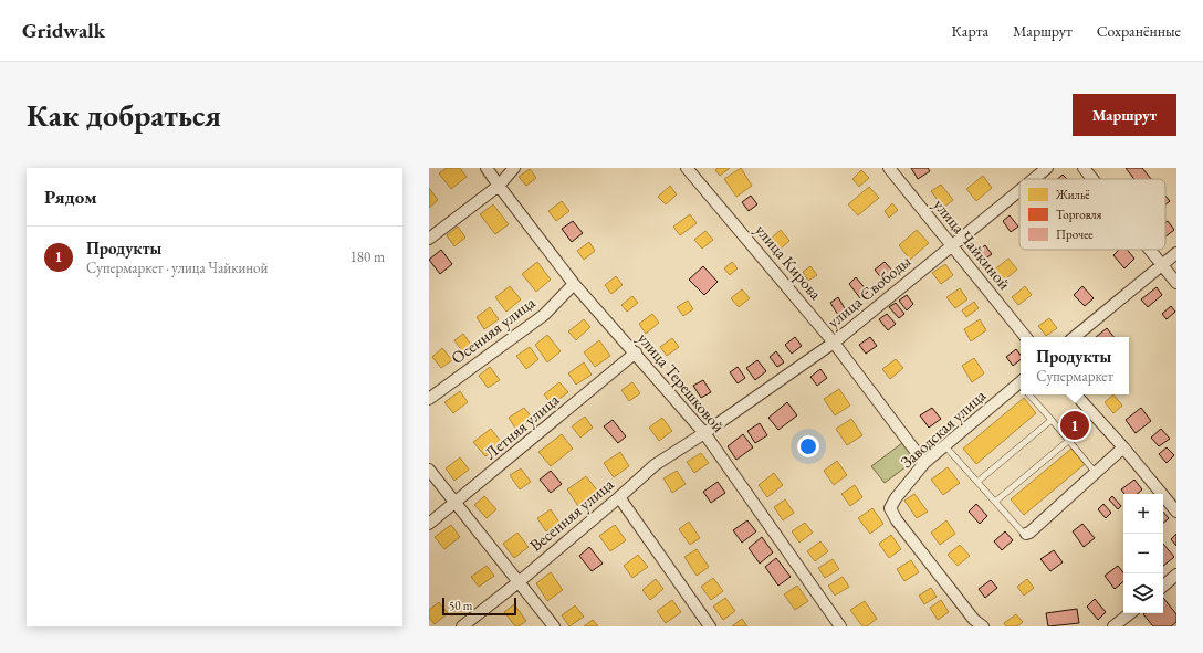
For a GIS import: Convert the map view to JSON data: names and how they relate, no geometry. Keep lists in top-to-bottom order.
{
  "streets": {
    "street": [
      "улица Чайкиной",
      "улица Кирова",
      "улица Свободы",
      "Осенняя улица",
      "улица Терешковой",
      "Летняя улица",
      "Заводская улица",
      "Весенняя улица"
    ]
  },
  "crossings": [
    ["улица Чайкиной", "улица Свободы"],
    ["улица Кирова", "улица Свободы"],
    ["улица Кирова", "Заводская улица"],
    ["улица Свободы", "улица Терешковой"],
    ["улица Свободы", "Весенняя улица"],
    ["Осенняя улица", "улица Терешковой"],
    ["улица Терешковой", "Летняя улица"],
    ["улица Терешковой", "Весенняя улица"]
  ],
  "legend": ["Жильё", "Торговля", "Прочее"],
  "scale_bar": "50 m",
  "page": {
    "header": "Gridwalk",
    "nav": ["Карта", "Маршрут", "Сохранённые"],
    "buttons": "Маршрут",
    "title": "Как добраться",
    "heading": "Рядом",
    "list": [
      {
        "mark": "1",
        "name": "Продукты",
        "note": "Супермаркет · улица Чайкиной",
        "value": "180 m"
      }
    ],
    "popup": ["Продукты", "Супермаркет"],
    "pins": "1",
    "map_buttons": ["+", "−"],
    "scale": "50 m"
  }
}
